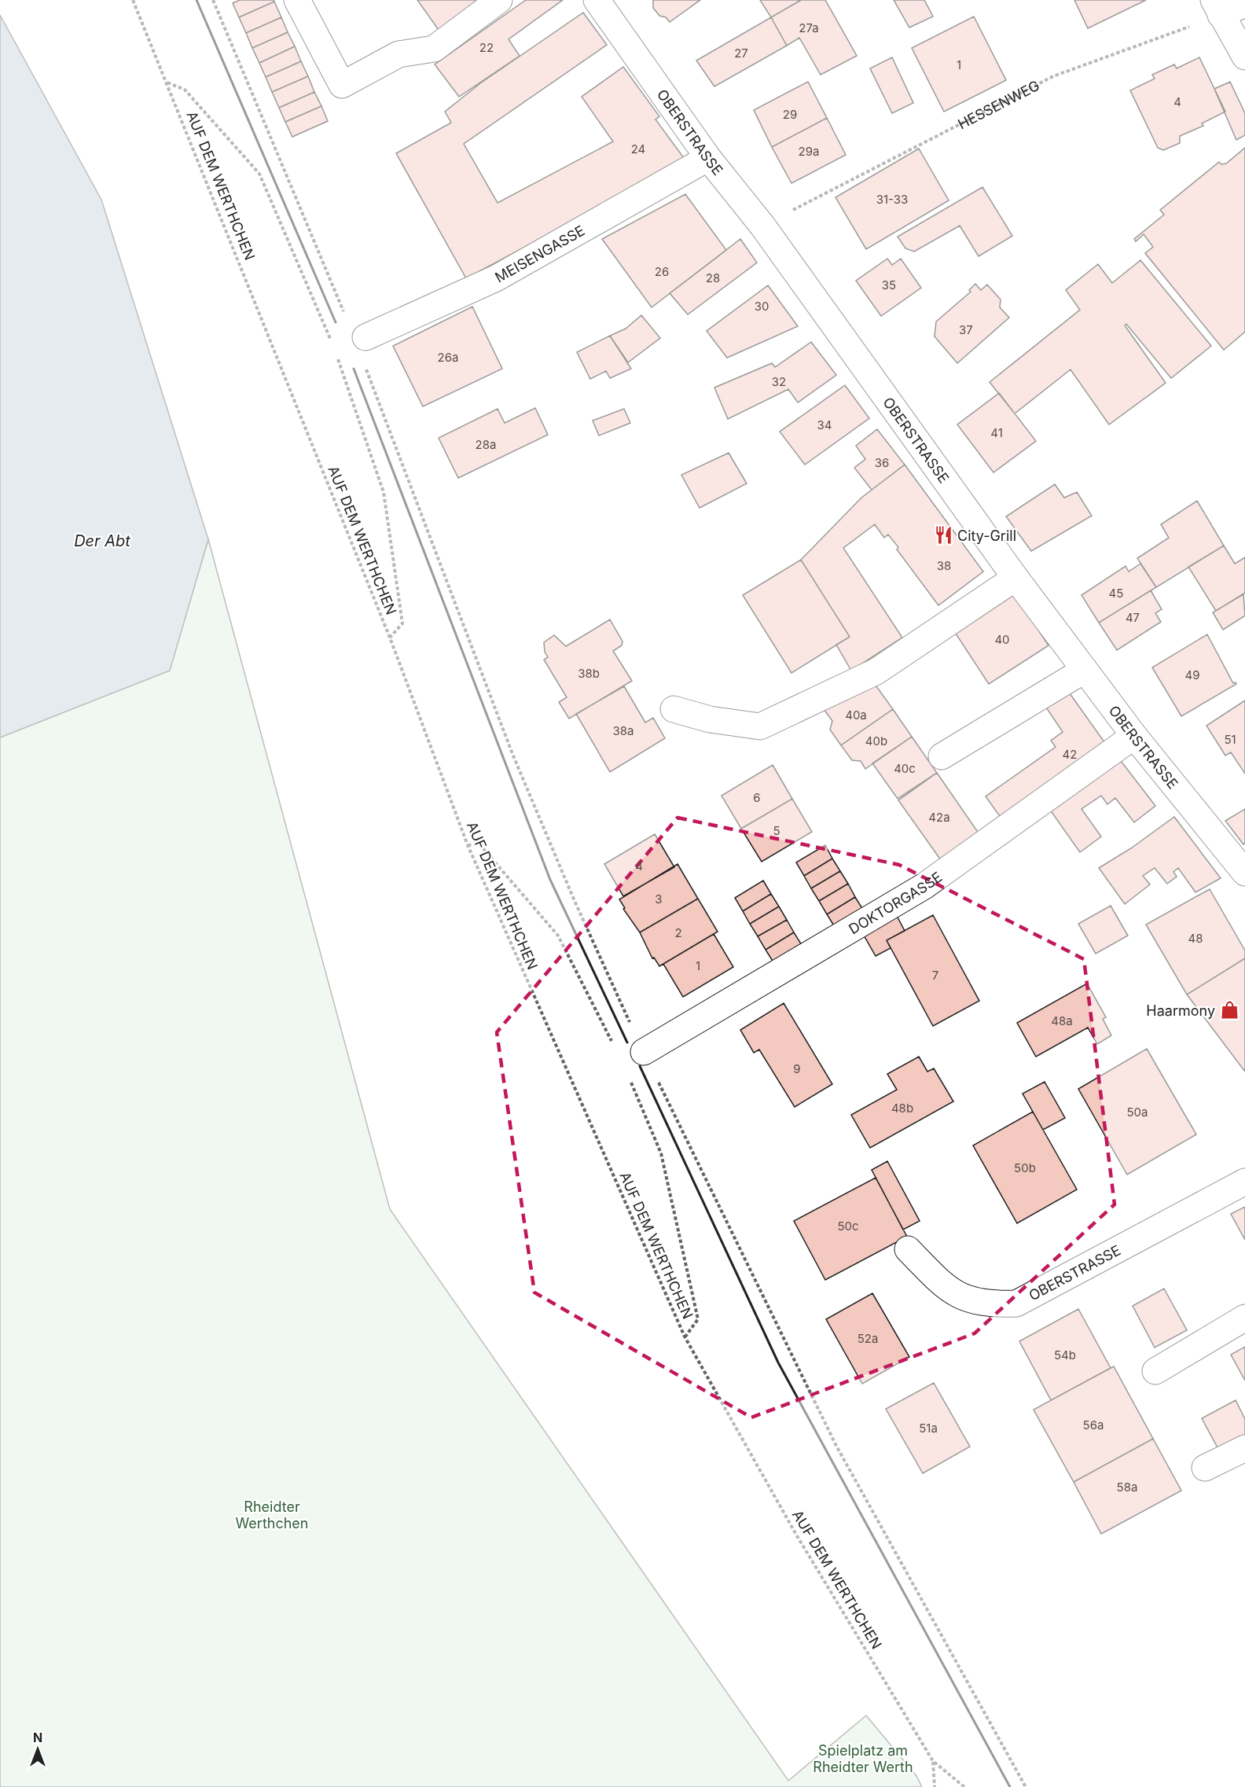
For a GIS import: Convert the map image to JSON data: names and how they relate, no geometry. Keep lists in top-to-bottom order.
{
  "streets": {
    "street": ["OBERSTRASSE", "MEISENGASSE", "DOKTORGASSE"],
    "path": ["HESSENWEG", "AUF DEM WERTHCHEN"]
  },
  "crossings": [
    ["HESSENWEG", "OBERSTRASSE"],
    ["OBERSTRASSE", "MEISENGASSE"],
    ["OBERSTRASSE", "DOKTORGASSE"]
  ],
  "water": ["Der Abt"],
  "parks": ["Rheidter Werthchen", "Spielplatz am Rheidter Werth"],
  "places": {
    "restaurant": ["City-Grill"],
    "shop": ["Haarmony"]
  },
  "house_numbers": [
    "27a",
    "22",
    "27",
    "1",
    "4",
    "29",
    "24",
    "29a",
    "31-33",
    "26",
    "28",
    "35",
    "30",
    "37",
    "26a",
    "32",
    "34",
    "41",
    "28a",
    "36",
    "38",
    "45",
    "47",
    "40",
    "38b",
    "49",
    "40a",
    "38a",
    "51",
    "40b",
    "42",
    "40c",
    "6",
    "42a",
    "5",
    "4",
    "3",
    "2",
    "48",
    "1",
    "7",
    "48a",
    "9",
    "48b",
    "50a",
    "50b",
    "50c",
    "52a",
    "54b",
    "56a",
    "51a",
    "58a"
  ],
  "north": "top"
}
